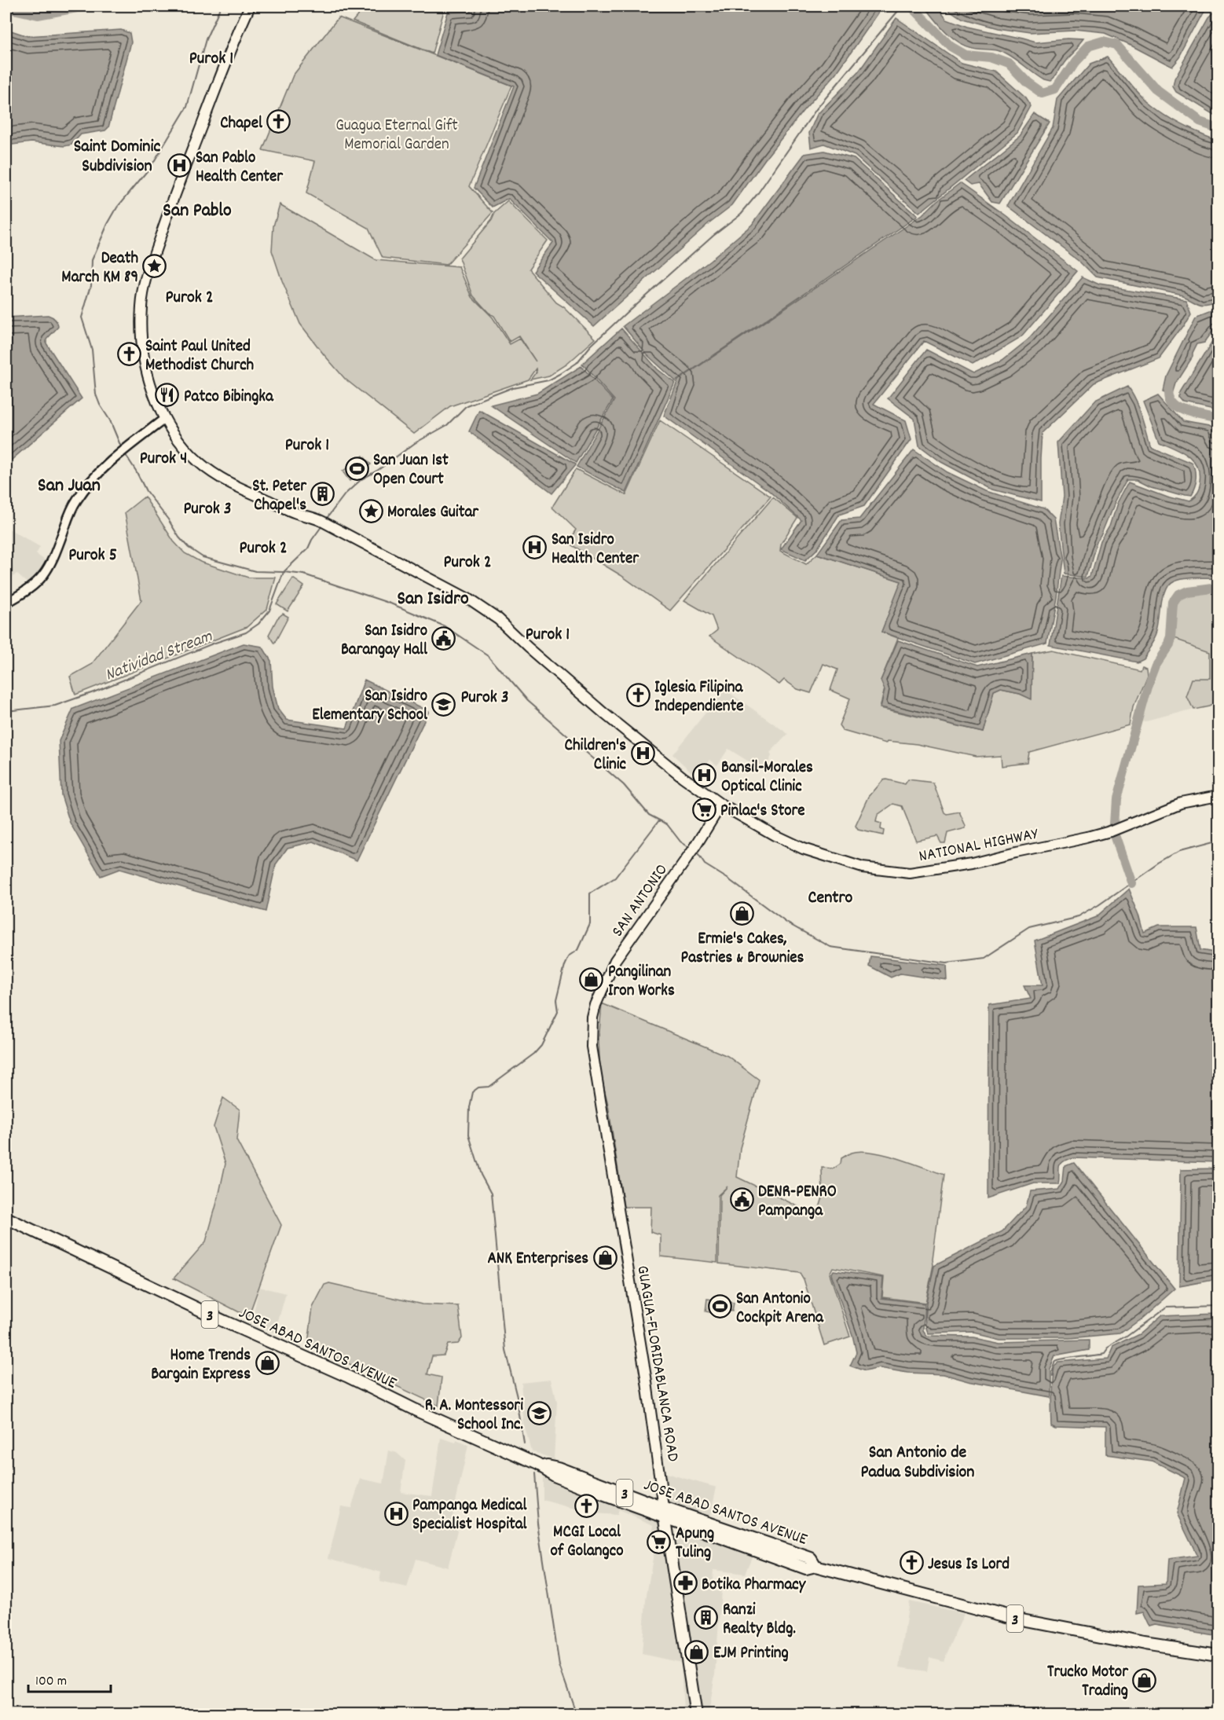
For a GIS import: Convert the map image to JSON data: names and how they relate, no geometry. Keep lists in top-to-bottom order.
{
  "streets": {
    "main road": [
      "NATIONAL HIGHWAY",
      "SAN ANTONIO",
      "3",
      "JOSE ABAD SANTOS AVENUE",
      "GUAGUA-FLORIDABLANCA ROAD"
    ]
  },
  "crossings": [
    ["NATIONAL HIGHWAY", "SAN ANTONIO"],
    ["SAN ANTONIO", "GUAGUA-FLORIDABLANCA ROAD"],
    ["JOSE ABAD SANTOS AVENUE", "GUAGUA-FLORIDABLANCA ROAD"]
  ],
  "districts": [
    "Purok 1",
    "Saint Dominic Subdivision",
    "San Pablo",
    "Purok 2",
    "Purok 1",
    "Purok 4",
    "San Juan",
    "Purok 3",
    "Purok 2",
    "Purok 5",
    "Purok 2",
    "San Isidro",
    "Purok 1",
    "Purok 3",
    "Centro",
    "San Antonio de Padua Subdivision"
  ],
  "water": ["Natividad Stream"],
  "parks": ["Guagua Eternal Gift Memorial Garden"],
  "places": {
    "church": [
      "Chapel",
      "Saint Paul United Methodist Church",
      "Iglesia Filipina Independiente",
      "MCGI Local of Golangco",
      "Jesus Is Lord"
    ],
    "hospital": [
      "San Pablo Health Center",
      "San Isidro Health Center",
      "Children's Clinic",
      "Bansil-Morales Optical Clinic",
      "Pampanga Medical Specialist Hospital"
    ],
    "place": ["Death March KM 89", "Morales Guitar"],
    "restaurant": ["Patco Bibingka"],
    "sports": ["San Juan 1st Open Court", "San Antonio Cockpit Arena"],
    "building": ["St. Peter Chapel's", "Ranzi Realty Bldg."],
    "public building": ["San Isidro Barangay Hall", "DENR-PENRO Pampanga"],
    "school or university": ["San Isidro Elementary School", "R. A. Montessori School Inc."],
    "supermarket": ["Pinlac's Store", "Apung Tuling"],
    "shop": [
      "Ermie's Cakes, Pastries & Brownies",
      "Pangilinan Iron Works",
      "ANK Enterprises",
      "Home Trends Bargain Express",
      "EJM Printing",
      "Trucko Motor Trading"
    ],
    "pharmacy": ["Botika Pharmacy"]
  },
  "scale_bar": "100 m"
}
